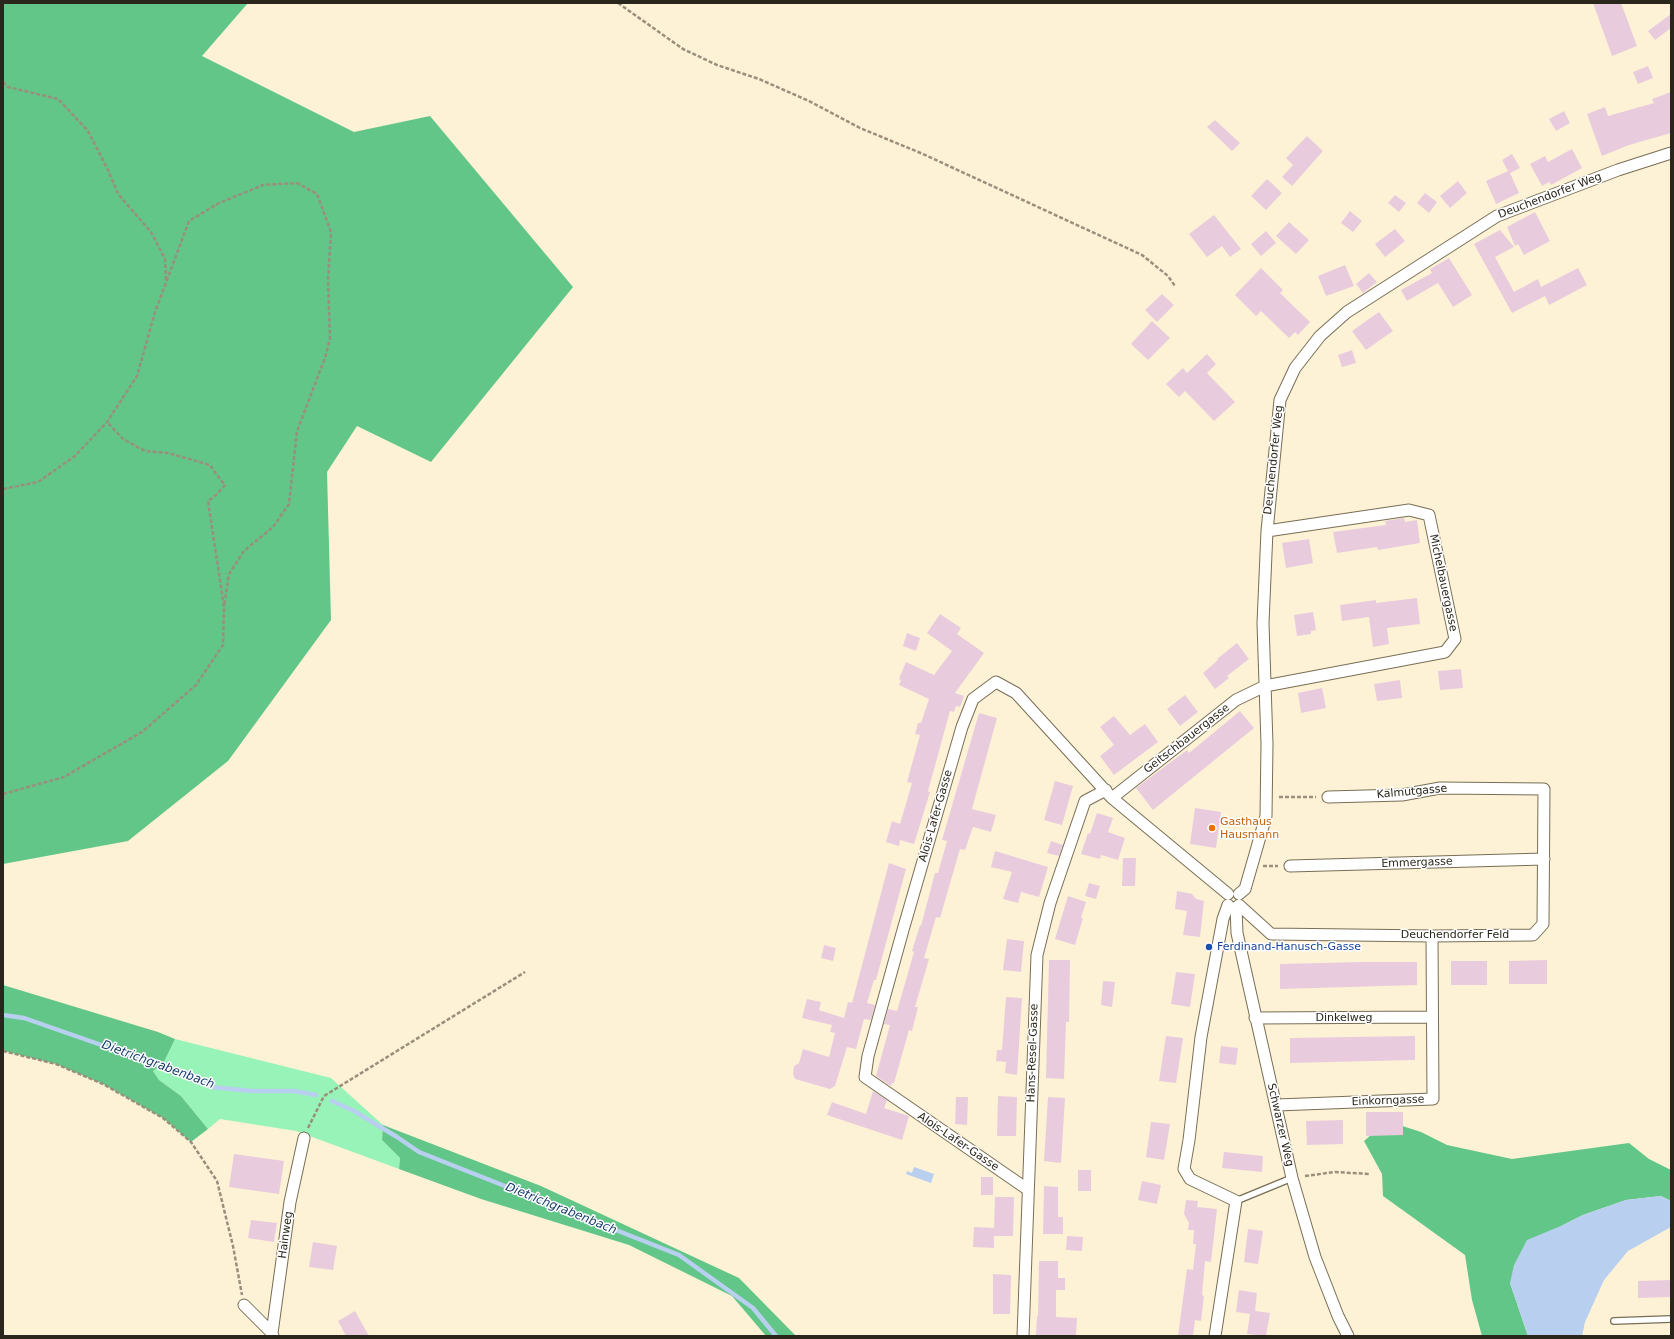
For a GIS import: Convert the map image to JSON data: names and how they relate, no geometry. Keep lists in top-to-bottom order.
{
  "streets": {
    "street": [
      "Deuchendorfer Weg",
      "Michelbauergasse",
      "Geitschbauergasse",
      "Kalmutgasse",
      "Alois-Lafer-Gasse",
      "Emmergasse",
      "Deuchendorfer Feld",
      "Dinkelweg",
      "Hans-Resel-Gasse",
      "Einkorngasse",
      "Schwarzer Weg",
      "Hainweg"
    ]
  },
  "crossings": [
    ["Deuchendorfer Weg", "Michelbauergasse"],
    ["Deuchendorfer Weg", "Geitschbauergasse"],
    ["Deuchendorfer Weg", "Alois-Lafer-Gasse"],
    ["Deuchendorfer Weg", "Deuchendorfer Feld"],
    ["Deuchendorfer Weg", "Schwarzer Weg"],
    ["Michelbauergasse", "Geitschbauergasse"],
    ["Geitschbauergasse", "Alois-Lafer-Gasse"],
    ["Geitschbauergasse", "Hans-Resel-Gasse"],
    ["Kalmutgasse", "Deuchendorfer Feld"],
    ["Alois-Lafer-Gasse", "Deuchendorfer Feld"],
    ["Alois-Lafer-Gasse", "Hans-Resel-Gasse"],
    ["Alois-Lafer-Gasse", "Schwarzer Weg"],
    ["Emmergasse", "Deuchendorfer Feld"],
    ["Deuchendorfer Feld", "Einkorngasse"],
    ["Deuchendorfer Feld", "Schwarzer Weg"],
    ["Dinkelweg", "Einkorngasse"],
    ["Dinkelweg", "Schwarzer Weg"],
    ["Einkorngasse", "Schwarzer Weg"]
  ],
  "water": ["Dietrichgrabenbach"],
  "places": ["Gasthaus Hausmann", "Ferdinand-Hanusch-Gasse"]
}
